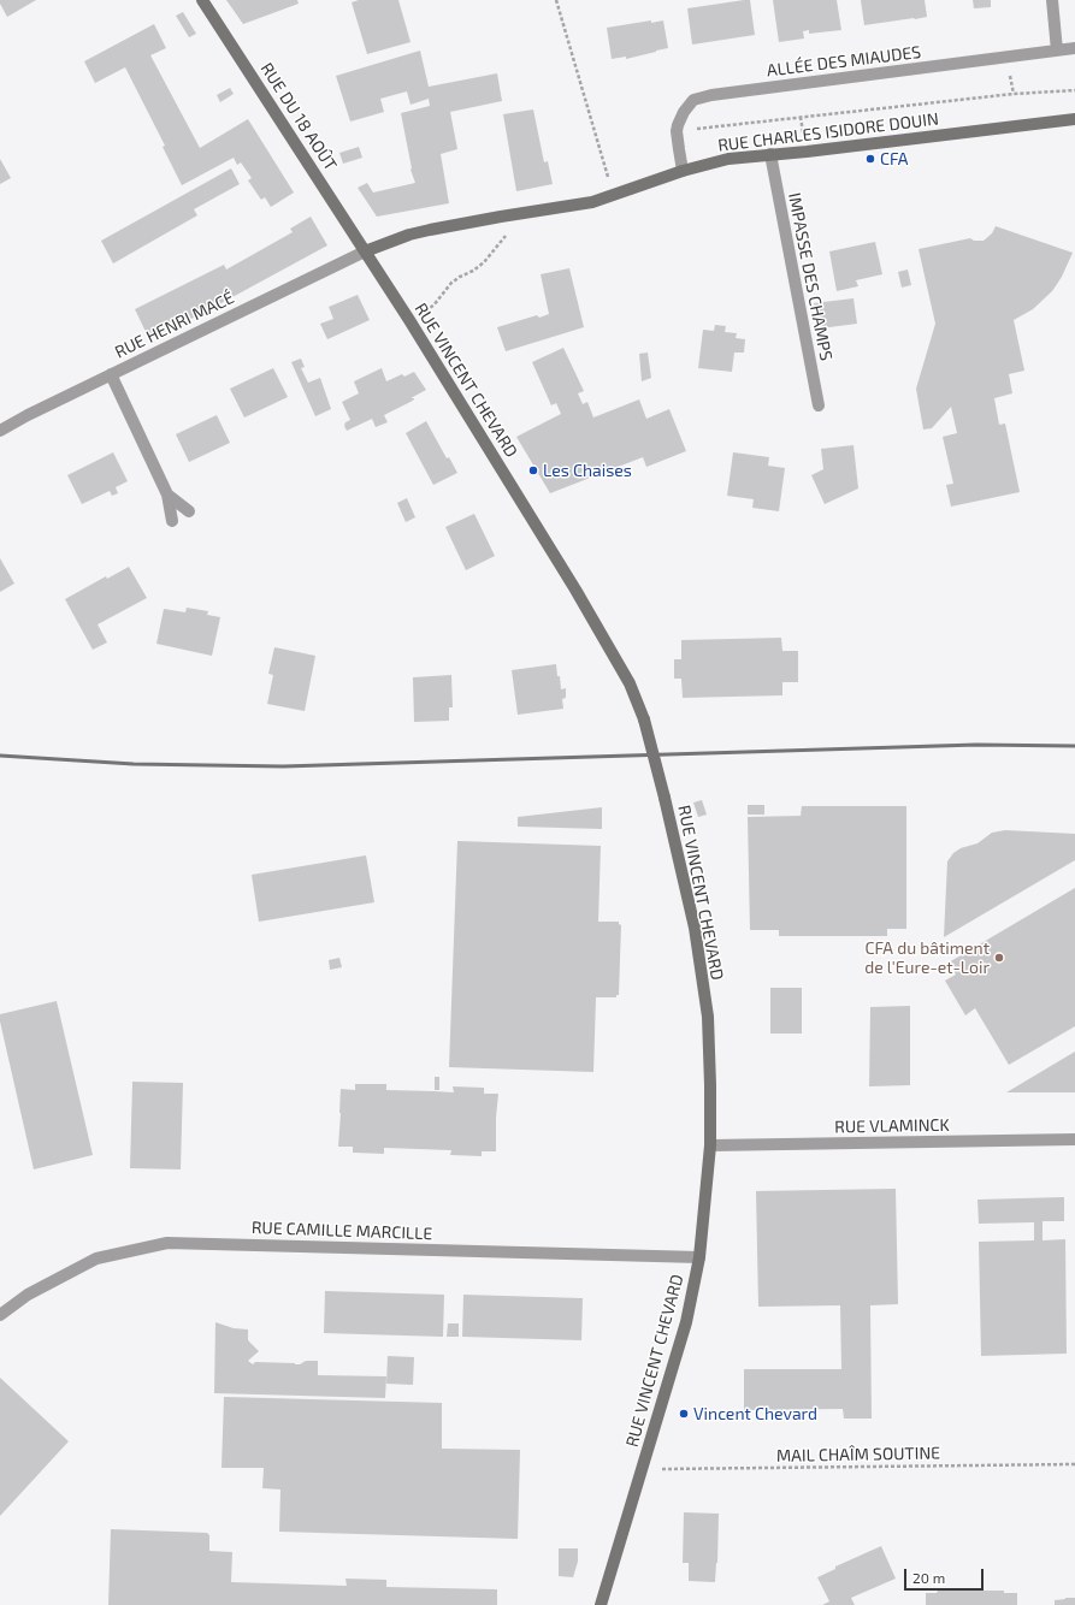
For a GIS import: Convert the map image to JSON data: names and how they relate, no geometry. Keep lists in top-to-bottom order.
{
  "streets": {
    "street": [
      "ALLÉE DES MIAUDES",
      "RUE DU 18 AOÛT",
      "RUE CHARLES ISIDORE DOUIN",
      "IMPASSE DES CHAMPS",
      "RUE HENRI MACÉ",
      "RUE VINCENT CHEVARD",
      "RUE VLAMINCK",
      "RUE CAMILLE MARCILLE"
    ],
    "path": ["MAIL CHAÎM SOUTINE"]
  },
  "crossings": [
    ["RUE DU 18 AOÛT", "RUE CHARLES ISIDORE DOUIN"],
    ["RUE DU 18 AOÛT", "RUE HENRI MACÉ"],
    ["RUE DU 18 AOÛT", "RUE VINCENT CHEVARD"],
    ["RUE CHARLES ISIDORE DOUIN", "IMPASSE DES CHAMPS"],
    ["RUE CHARLES ISIDORE DOUIN", "RUE HENRI MACÉ"],
    ["RUE CHARLES ISIDORE DOUIN", "RUE VINCENT CHEVARD"],
    ["RUE HENRI MACÉ", "RUE VINCENT CHEVARD"],
    ["RUE VINCENT CHEVARD", "RUE VLAMINCK"],
    ["RUE VINCENT CHEVARD", "RUE CAMILLE MARCILLE"],
    ["RUE VINCENT CHEVARD", "MAIL CHAÎM SOUTINE"]
  ],
  "places": [
    "CFA",
    "Les Chaises",
    "CFA du bâtiment de l'Eure-et-Loir",
    "Vincent Chevard"
  ],
  "scale_bar": "20 m"
}
